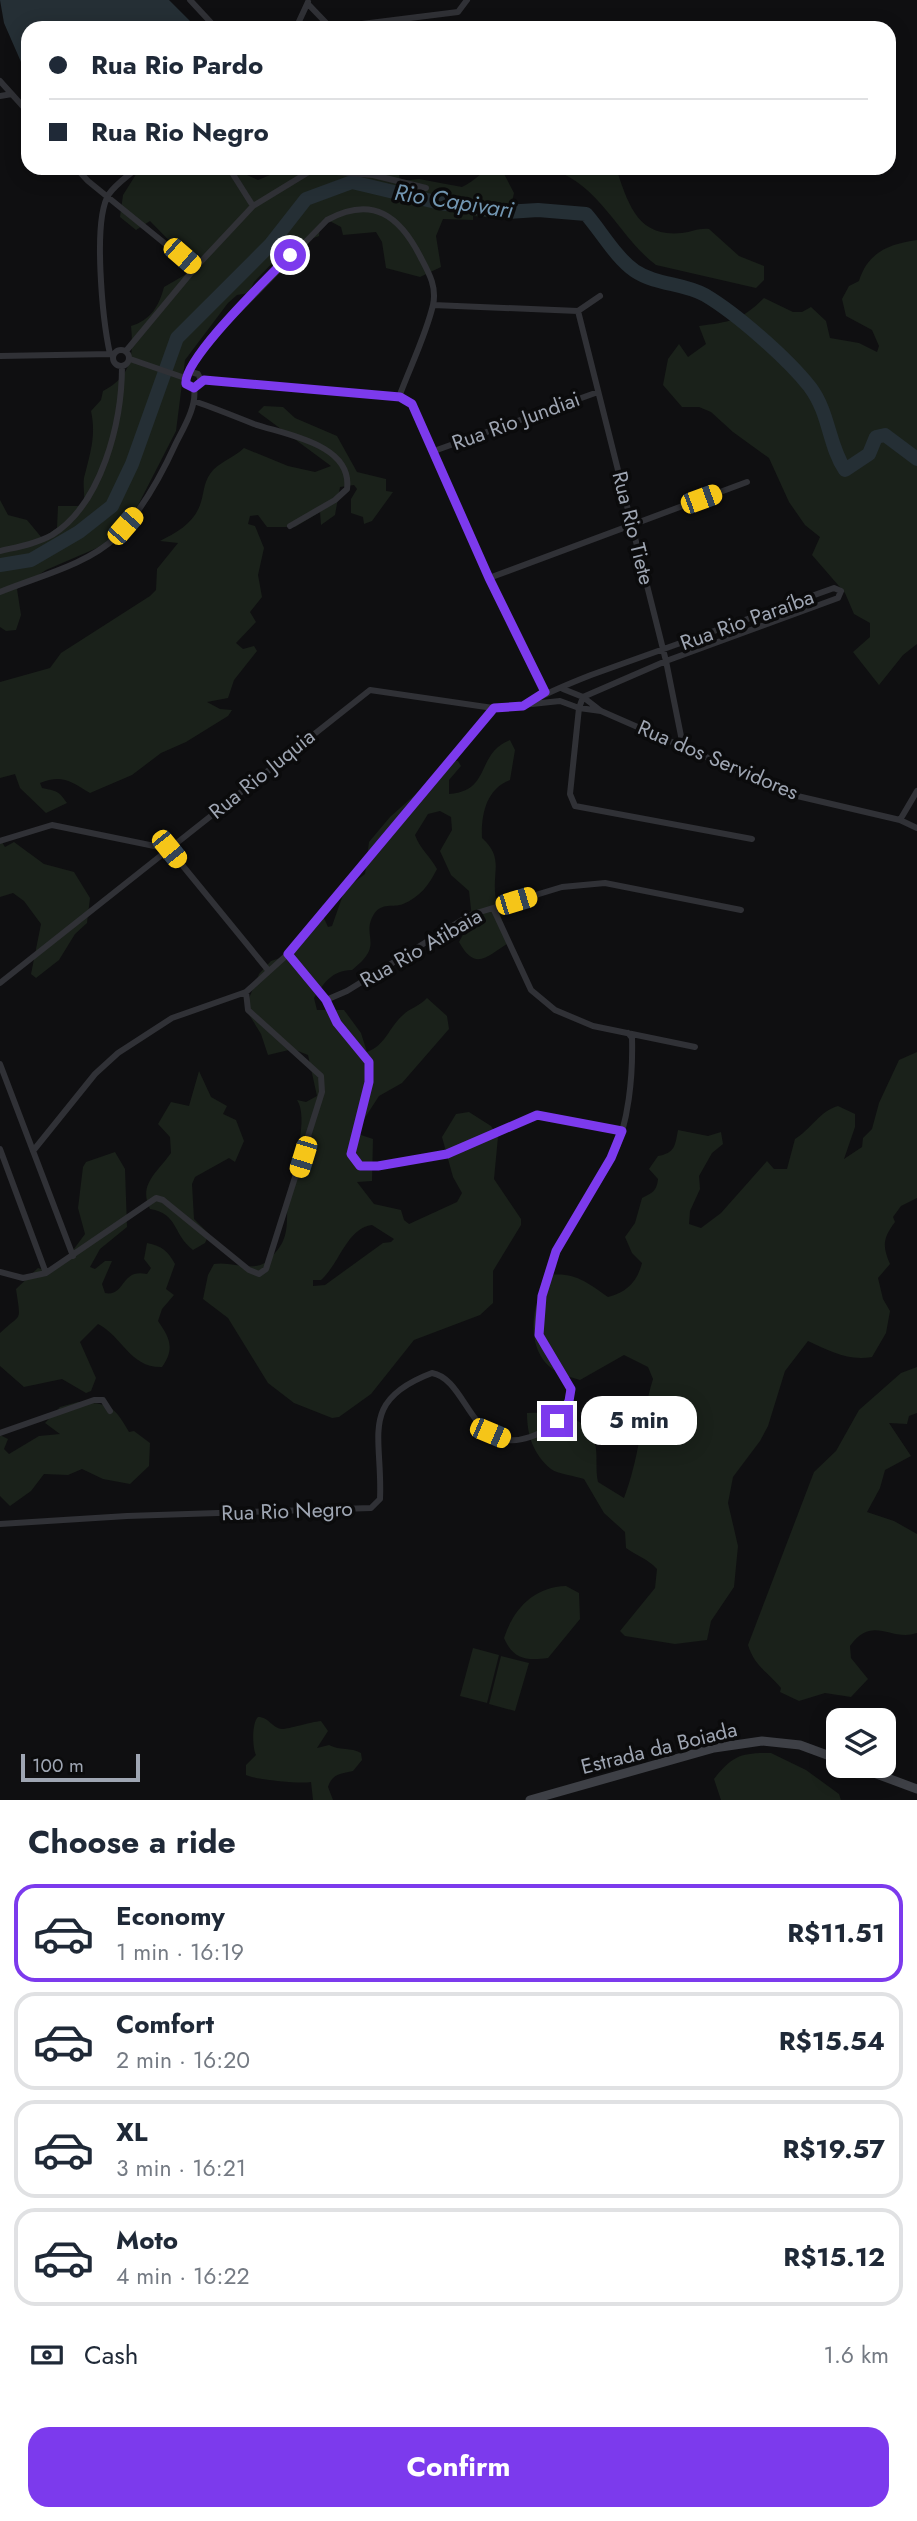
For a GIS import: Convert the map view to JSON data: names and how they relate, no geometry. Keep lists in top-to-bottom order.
{
  "streets": {
    "main road": ["Estrada da Boiada"],
    "street": [
      "Rua Rio Jundiai",
      "Rua Rio Tiete",
      "Rua Rio Paraíba",
      "Rua dos Servidores",
      "Rua Rio Juquia",
      "Rua Rio Atibaia",
      "Rua Rio Negro"
    ]
  },
  "crossings": [
    ["Rua Rio Jundiai", "Rua Rio Tiete"],
    ["Rua Rio Tiete", "Rua Rio Paraíba"],
    ["Rua Rio Tiete", "Rua dos Servidores"],
    ["Rua Rio Paraíba", "Rua dos Servidores"],
    ["Rua Rio Paraíba", "Rua Rio Juquia"],
    ["Rua dos Servidores", "Rua Rio Juquia"]
  ],
  "water": ["Rio Capivari"],
  "scale_bar": "100 m",
  "page": {
    "banner": ["Rua Rio Pardo", "Rua Rio Negro"],
    "bubble": "5 min",
    "scale": "100 m",
    "heading": "Choose a ride",
    "list": [
      {
        "name": "Economy",
        "note": "1 min · 16:19",
        "value": "R$11.51"
      },
      {
        "name": "Comfort",
        "note": "2 min · 16:20",
        "value": "R$15.54"
      },
      {
        "name": "XL",
        "note": "3 min · 16:21",
        "value": "R$19.57"
      },
      {
        "name": "Moto",
        "note": "4 min · 16:22",
        "value": "R$15.12"
      }
    ],
    "pay": ["Cash", "1.6 km"],
    "buttons": "Confirm"
  }
}
